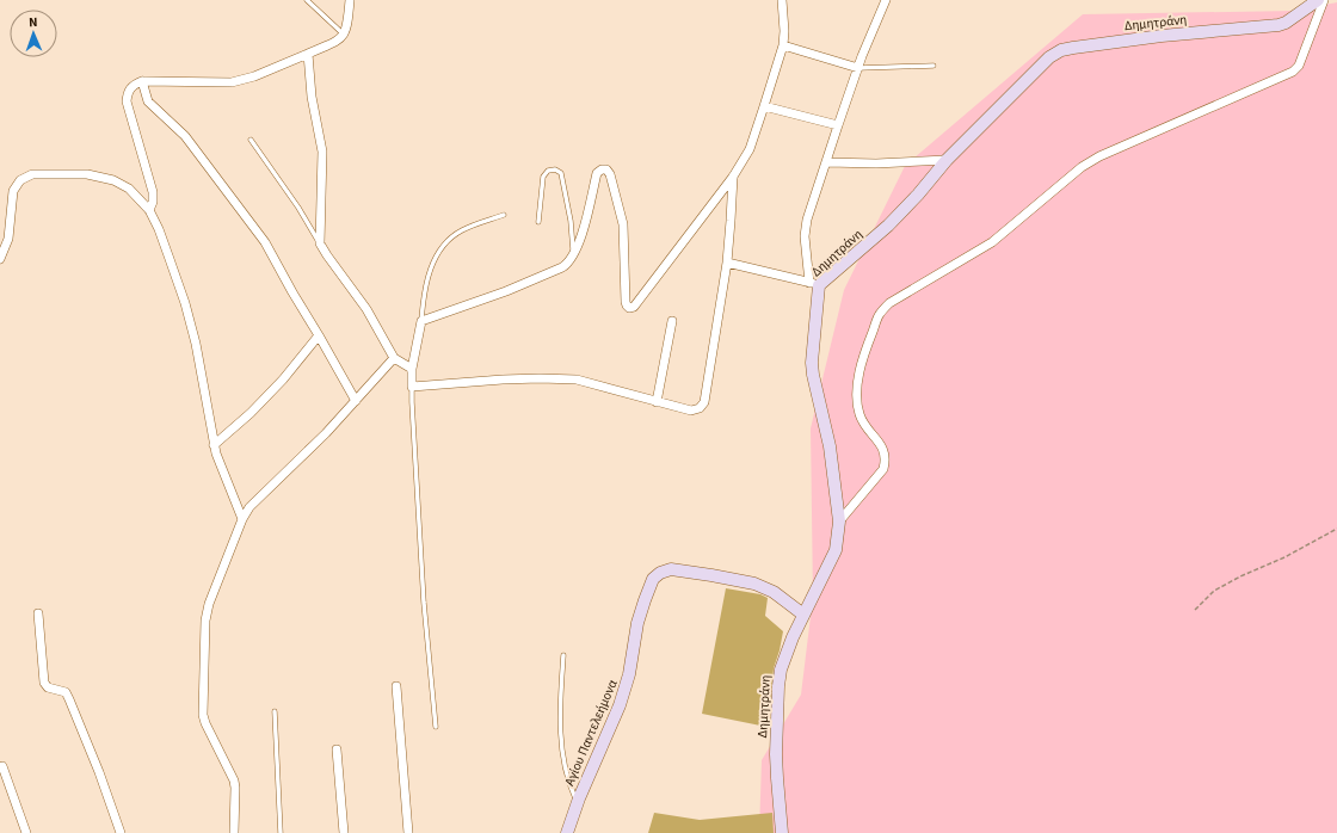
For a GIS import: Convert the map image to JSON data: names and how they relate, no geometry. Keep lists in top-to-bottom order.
{
  "streets": {
    "street": ["Δημητράνη", "Αγίου Παντελεήμονα"]
  },
  "crossings": [
    ["Δημητράνη", "Αγίου Παντελεήμονα"]
  ],
  "north": "top"
}
